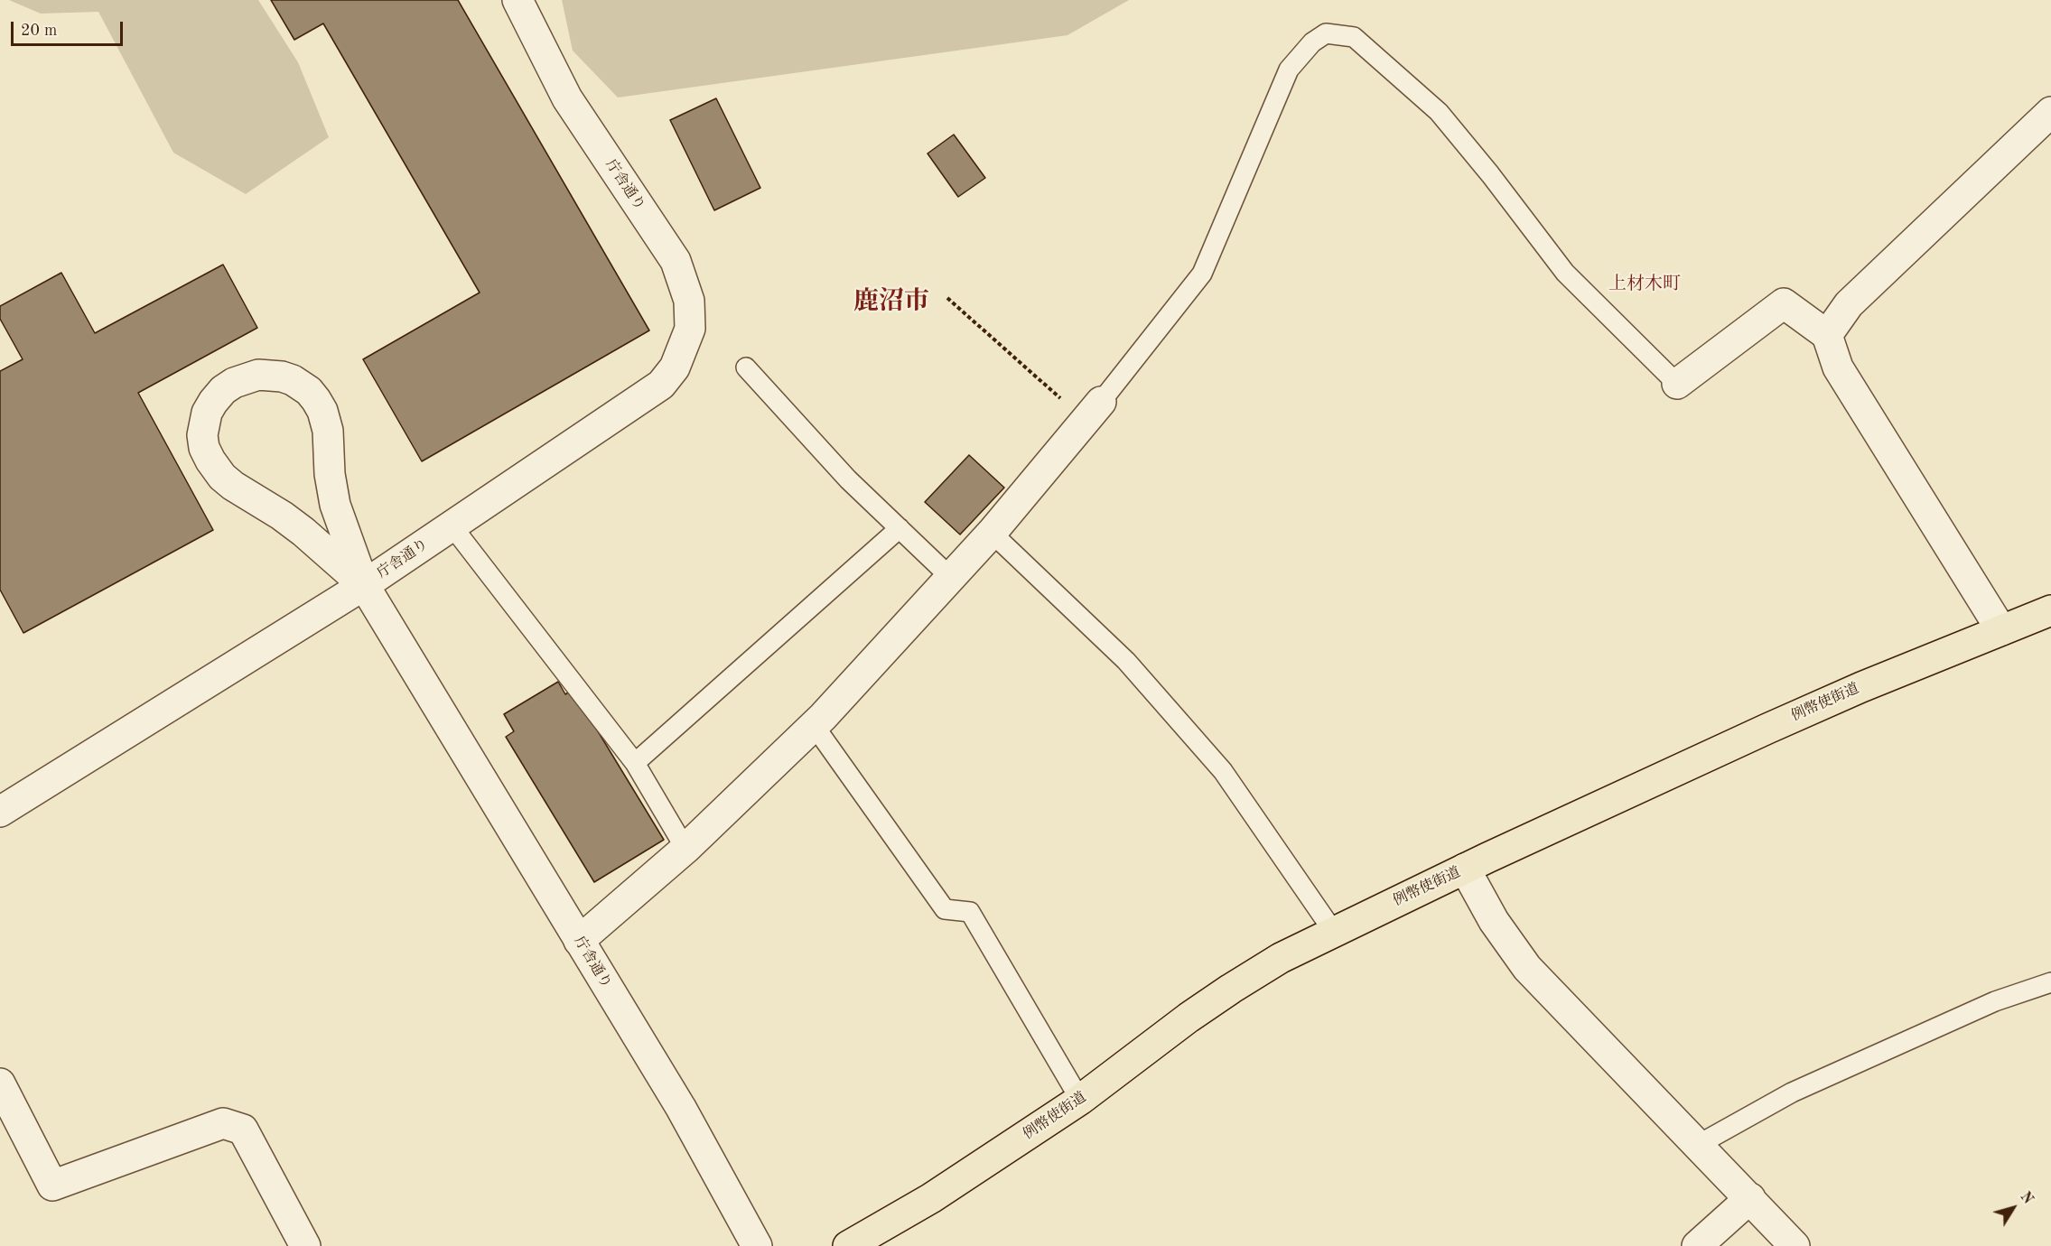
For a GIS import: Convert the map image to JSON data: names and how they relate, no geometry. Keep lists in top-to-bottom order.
{
  "streets": {
    "highway": ["例幣使街道"],
    "street": ["庁舎通り"]
  },
  "districts": ["上材木町", "鹿沼市"],
  "scale_bar": "20 m",
  "north": "top right"
}
